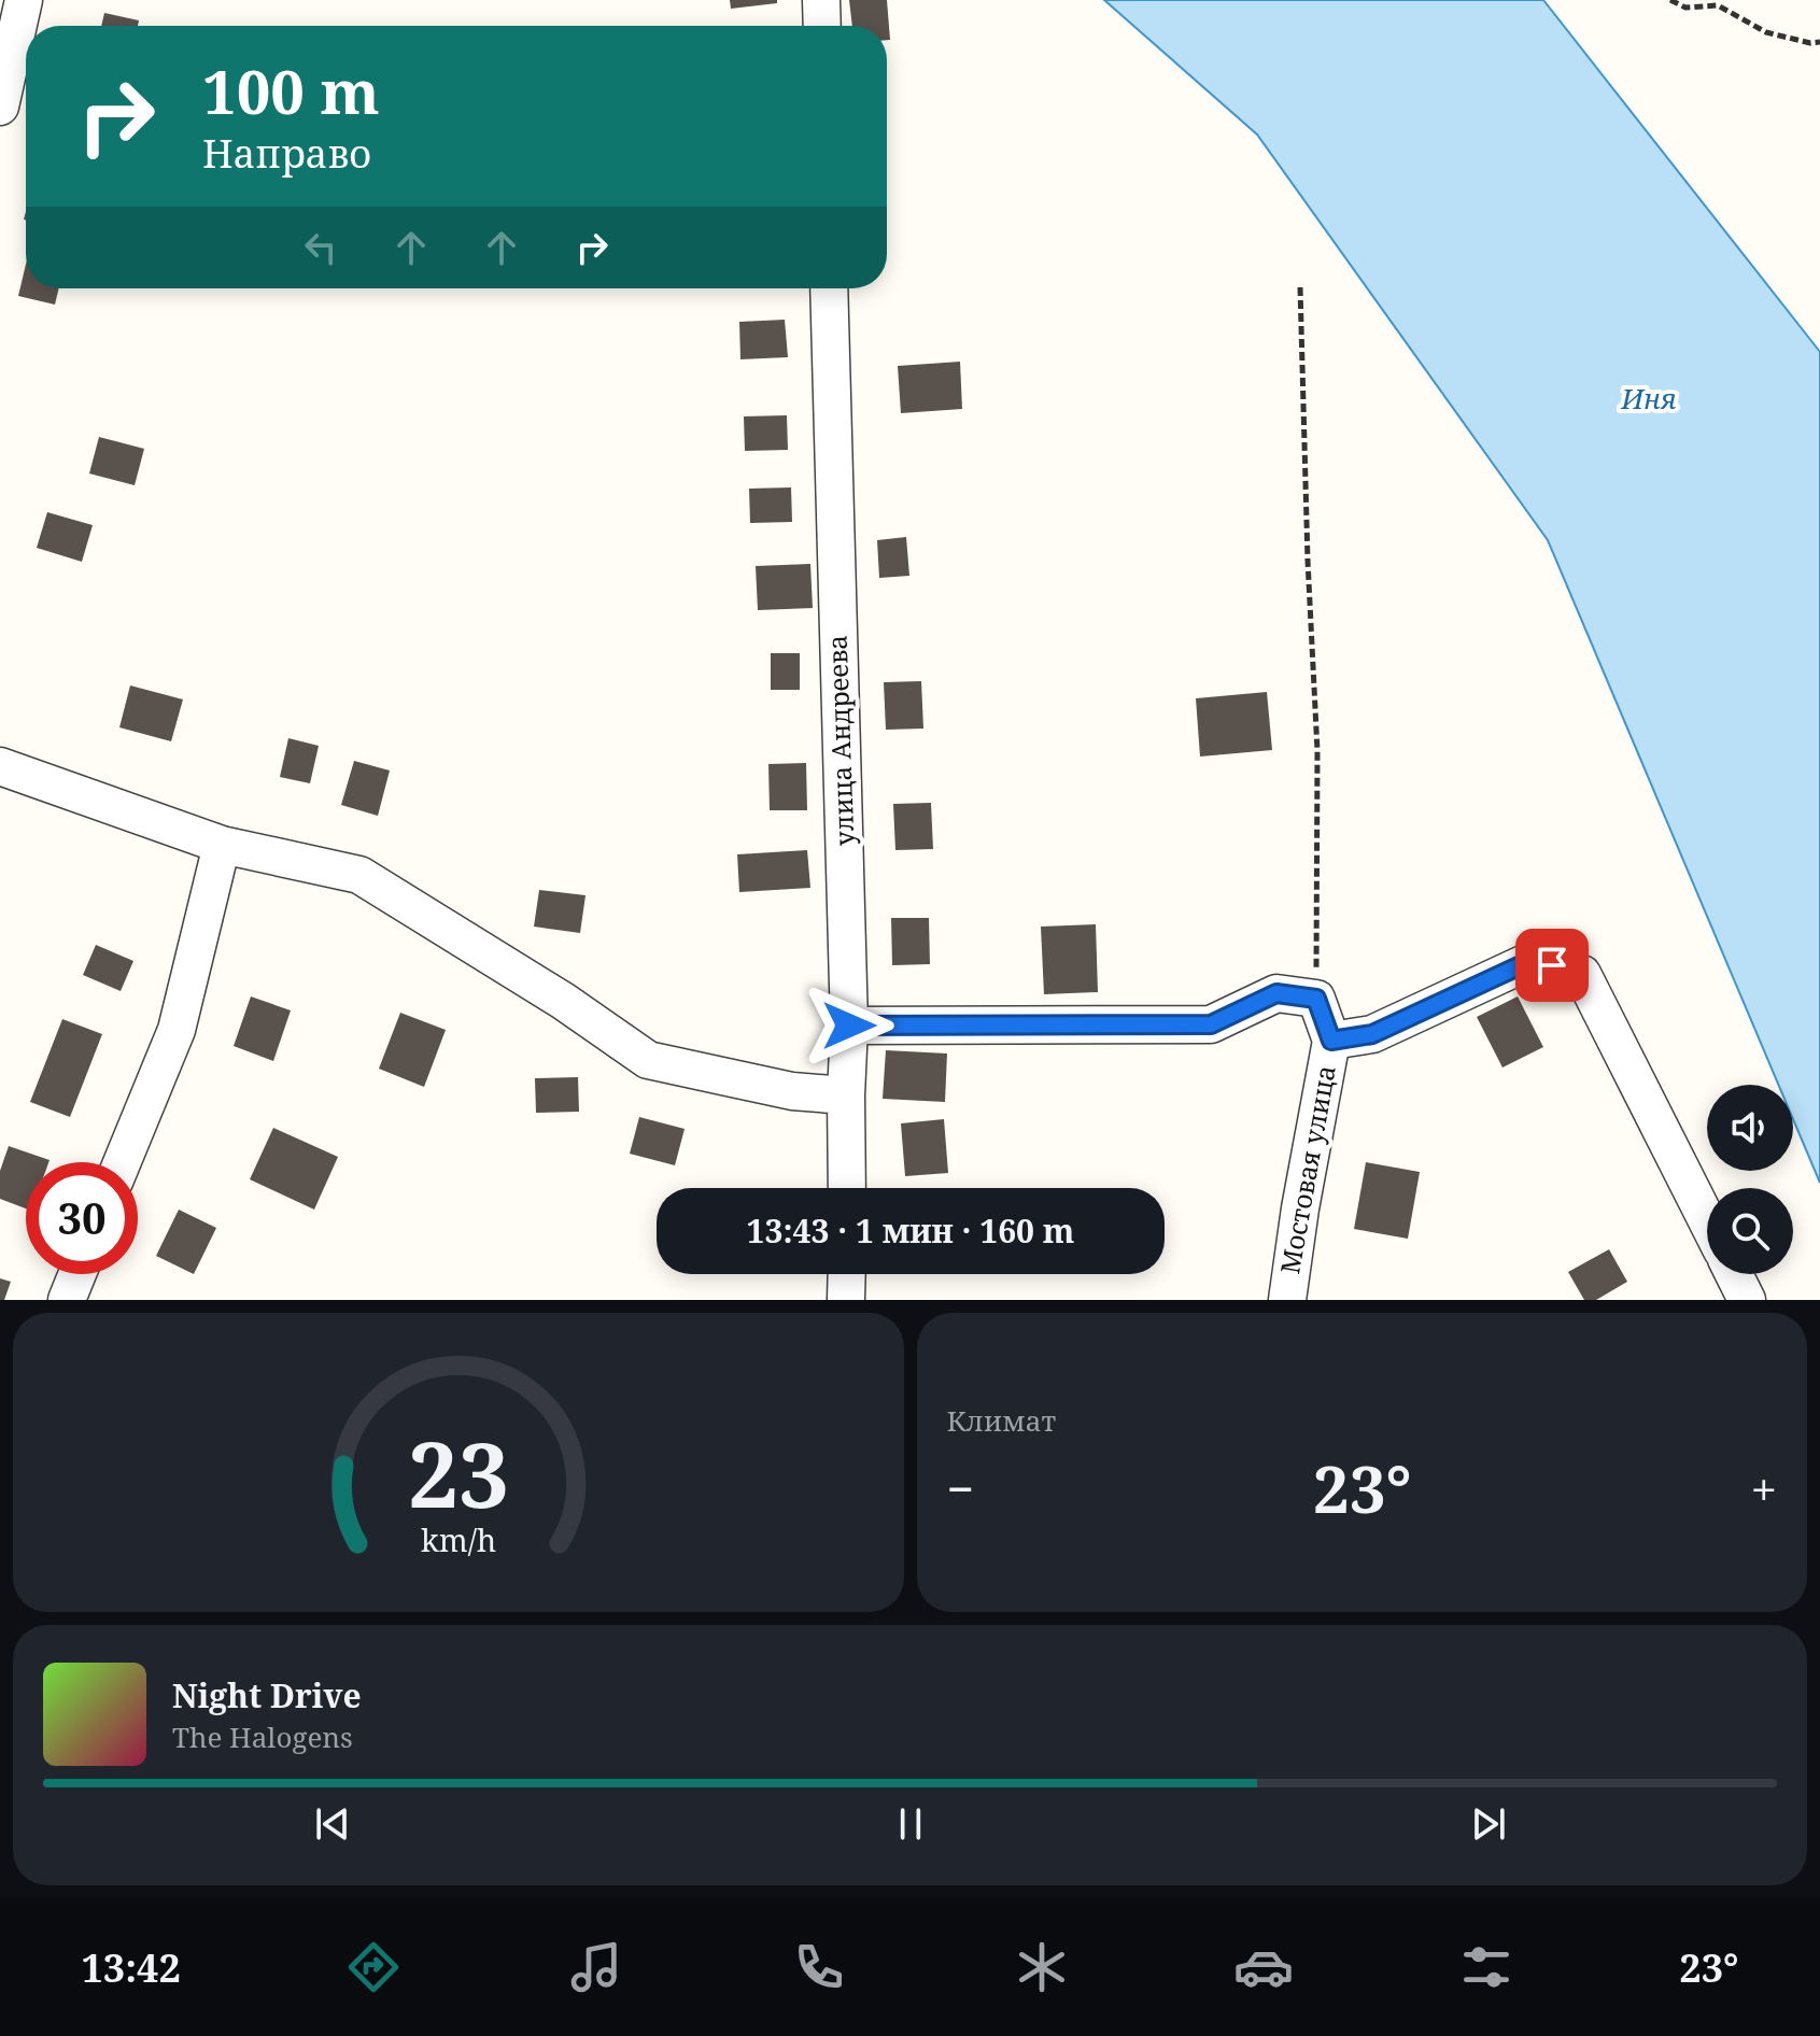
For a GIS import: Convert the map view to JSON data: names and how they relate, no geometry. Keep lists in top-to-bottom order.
{
  "streets": {
    "street": ["улица Андреева", "Мостовая улица"]
  },
  "water": ["Иня"],
  "page": {
    "turn": ["100 m", "Направо"],
    "limit": "30",
    "trip": "13:43 · 1 мин · 160 m",
    "tile": "Климат",
    "heat": ["−", "23°", "+"],
    "song": ["Night Drive", "The Halogens"],
    "tabs": ["13:42", "23°"],
    "gauge": ["23", "km/h"]
  }
}
